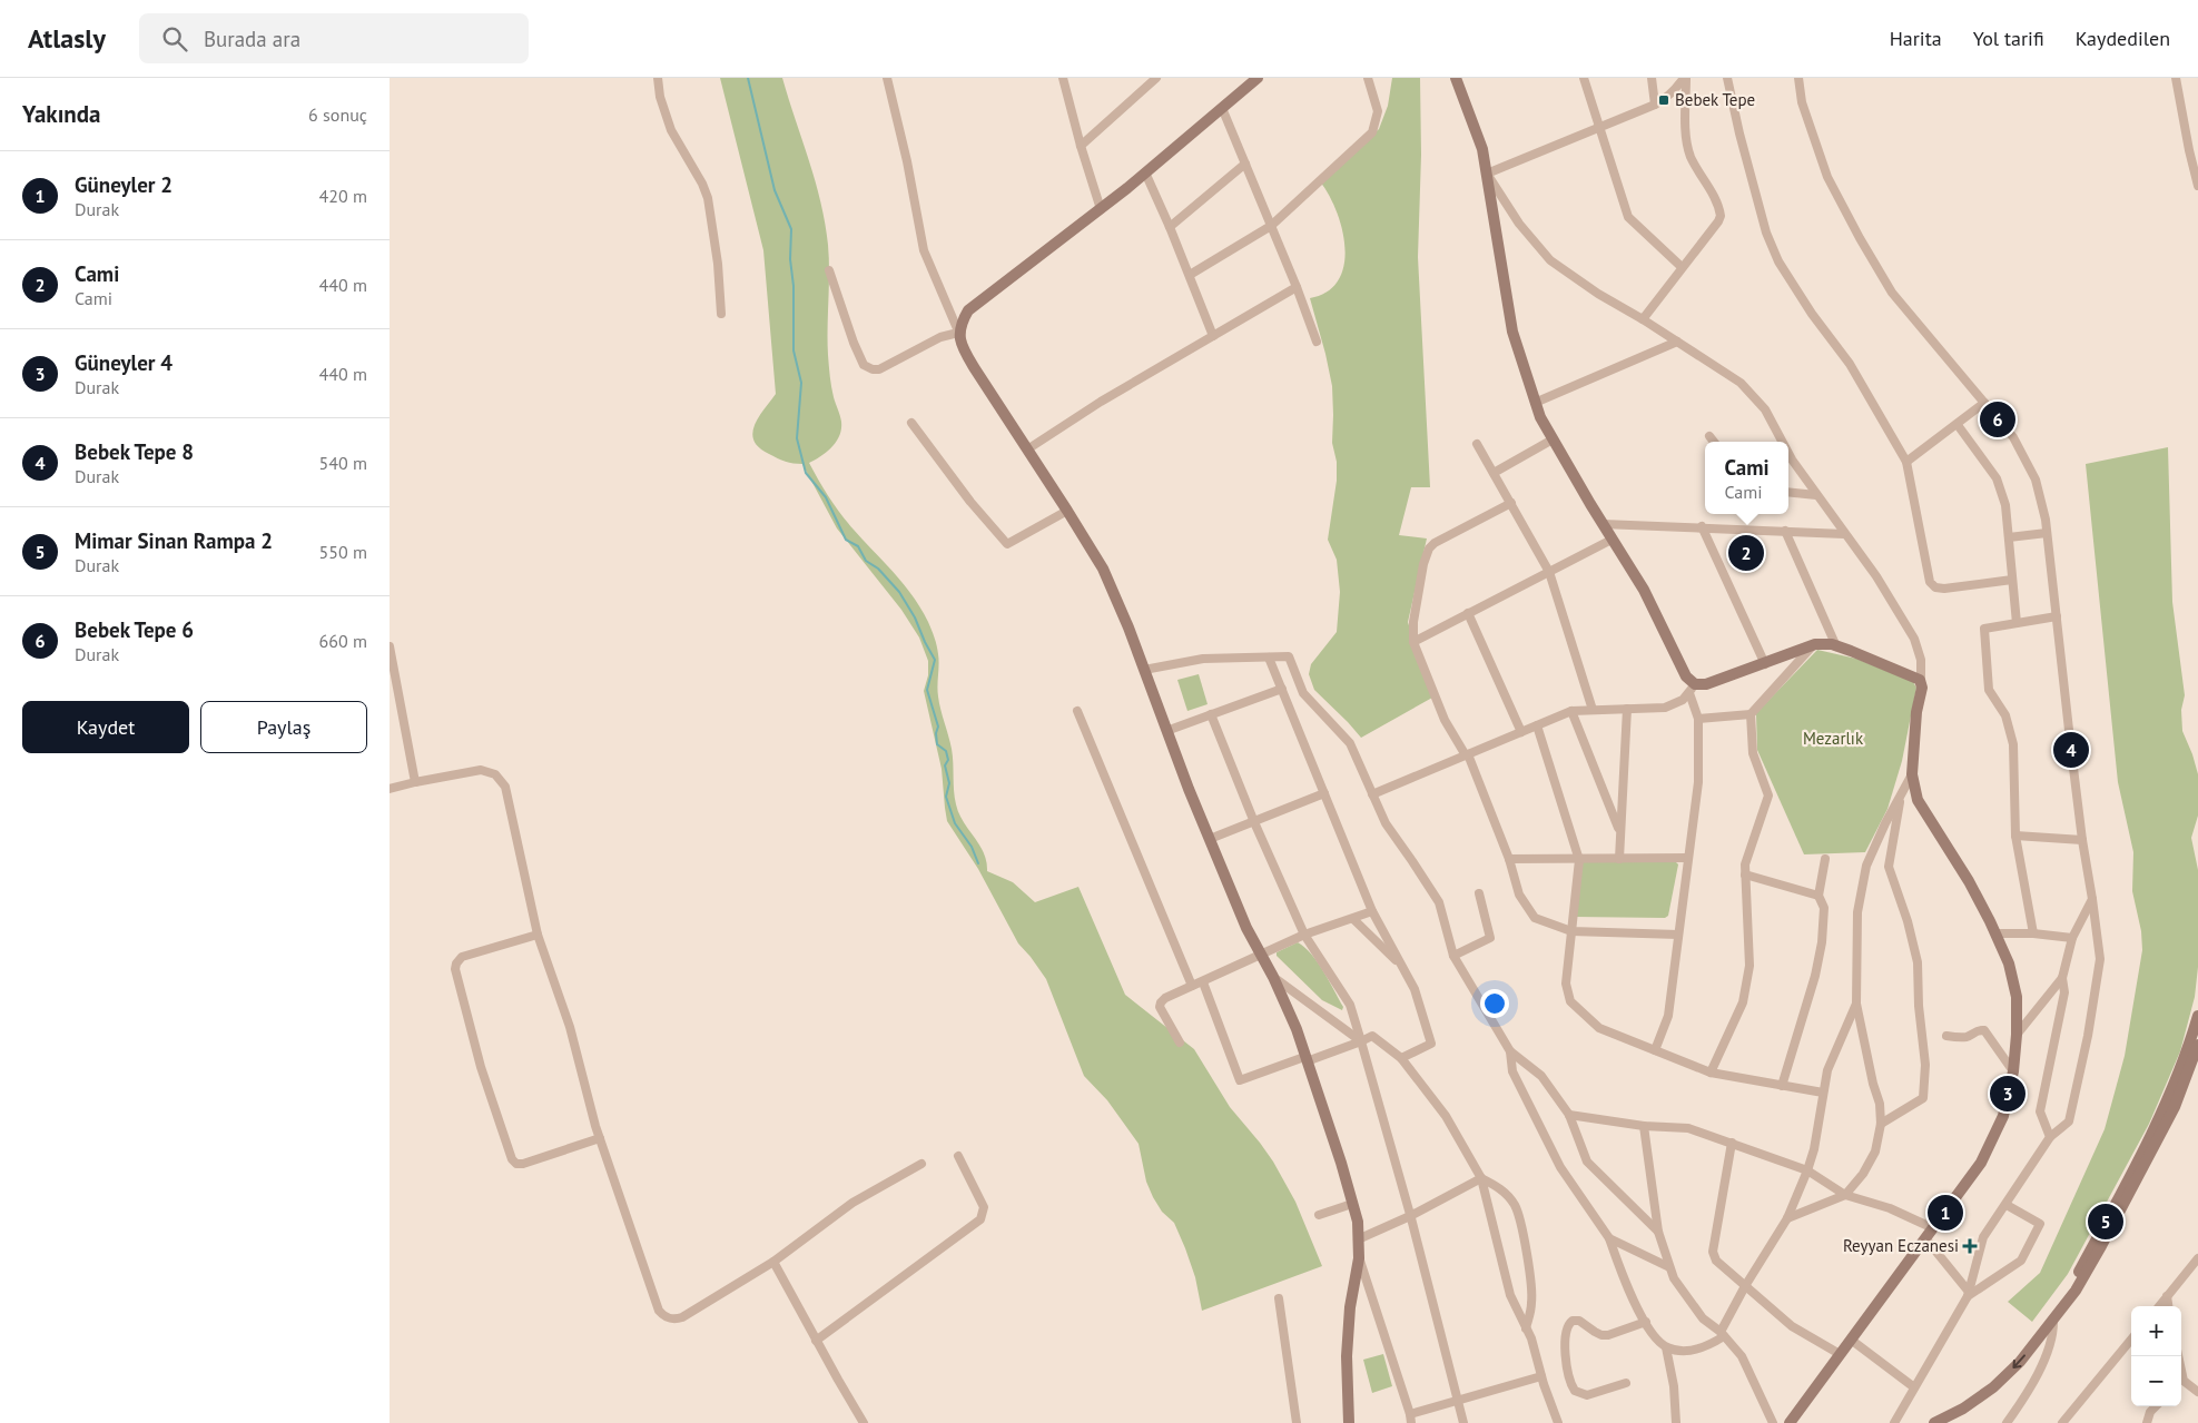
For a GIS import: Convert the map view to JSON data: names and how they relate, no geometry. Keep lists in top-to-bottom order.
{
  "parks": ["Mezarlık"],
  "places": {
    "transit": ["Bebek Tepe"],
    "health": ["Reyyan Eczanesi"]
  },
  "page": {
    "header": "Atlasly",
    "search": "Burada ara",
    "nav": ["Harita", "Yol tarifi", "Kaydedilen"],
    "heading": ["Yakında", "6 sonuç"],
    "list": [
      {
        "mark": "1",
        "name": "Güneyler 2",
        "note": "Durak",
        "value": "420 m"
      },
      {
        "mark": "2",
        "name": "Cami",
        "note": "Cami",
        "value": "440 m"
      },
      {
        "mark": "3",
        "name": "Güneyler 4",
        "note": "Durak",
        "value": "440 m"
      },
      {
        "mark": "4",
        "name": "Bebek Tepe 8",
        "note": "Durak",
        "value": "540 m"
      },
      {
        "mark": "5",
        "name": "Mimar Sinan Rampa 2",
        "note": "Durak",
        "value": "550 m"
      },
      {
        "mark": "6",
        "name": "Bebek Tepe 6",
        "note": "Durak",
        "value": "660 m"
      }
    ],
    "pins": [
      "6",
      "2",
      "4",
      "3",
      "1",
      "5"
    ],
    "popup": ["Cami", "Cami"],
    "buttons": ["Kaydet", "Paylaş"],
    "map_buttons": ["+", "−"]
  }
}
